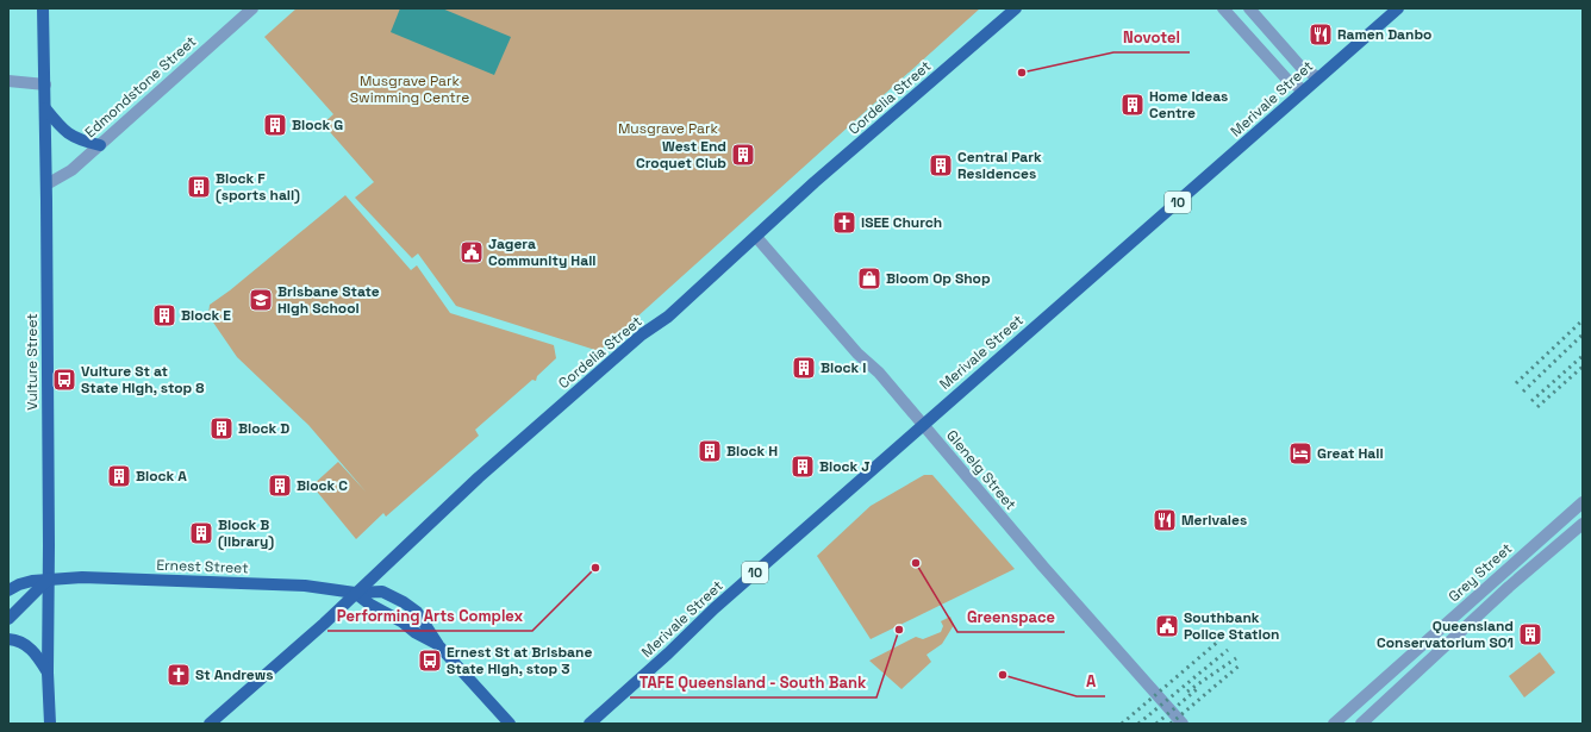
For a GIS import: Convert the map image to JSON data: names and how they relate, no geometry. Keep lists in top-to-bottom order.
{
  "streets": {
    "main road": [
      "Cordelia Street",
      "Merivale Street",
      "10",
      "Vulture Street",
      "Ernest Street"
    ],
    "street": ["Edmondstone Street", "Glenelg Street", "Grey Street"]
  },
  "crossings": [
    ["Edmondstone Street", "Vulture Street"],
    ["Cordelia Street", "Glenelg Street"],
    ["Cordelia Street", "Ernest Street"],
    ["Merivale Street", "Glenelg Street"],
    ["Vulture Street", "Ernest Street"]
  ],
  "parks": ["Musgrave Park Swimming Centre", "Musgrave Park"],
  "places": {
    "restaurant": ["Ramen Danbo", "Merivales"],
    "other": [
      "Novotel",
      "Greenspace",
      "Performing Arts Complex",
      "TAFE Queensland - South Bank",
      "A"
    ],
    "building": [
      "Home Ideas Centre",
      "Block G",
      "West End Croquet Club",
      "Central Park Residences",
      "Block F (sports hall)",
      "Block E",
      "Block I",
      "Block D",
      "Block H",
      "Block J",
      "Block A",
      "Block C",
      "Block B (library)",
      "Queensland Conservatorium S01"
    ],
    "church": ["iSEE Church", "St Andrews"],
    "public building": ["Jagera Community Hall", "Southbank Police Station"],
    "shop": ["Bloom Op Shop"],
    "school or university": ["Brisbane State High School"],
    "bus stop": ["Vulture St at State High, stop 8", "Ernest St at Brisbane State High, stop 3"],
    "hotel": ["Great Hall"]
  }
}
